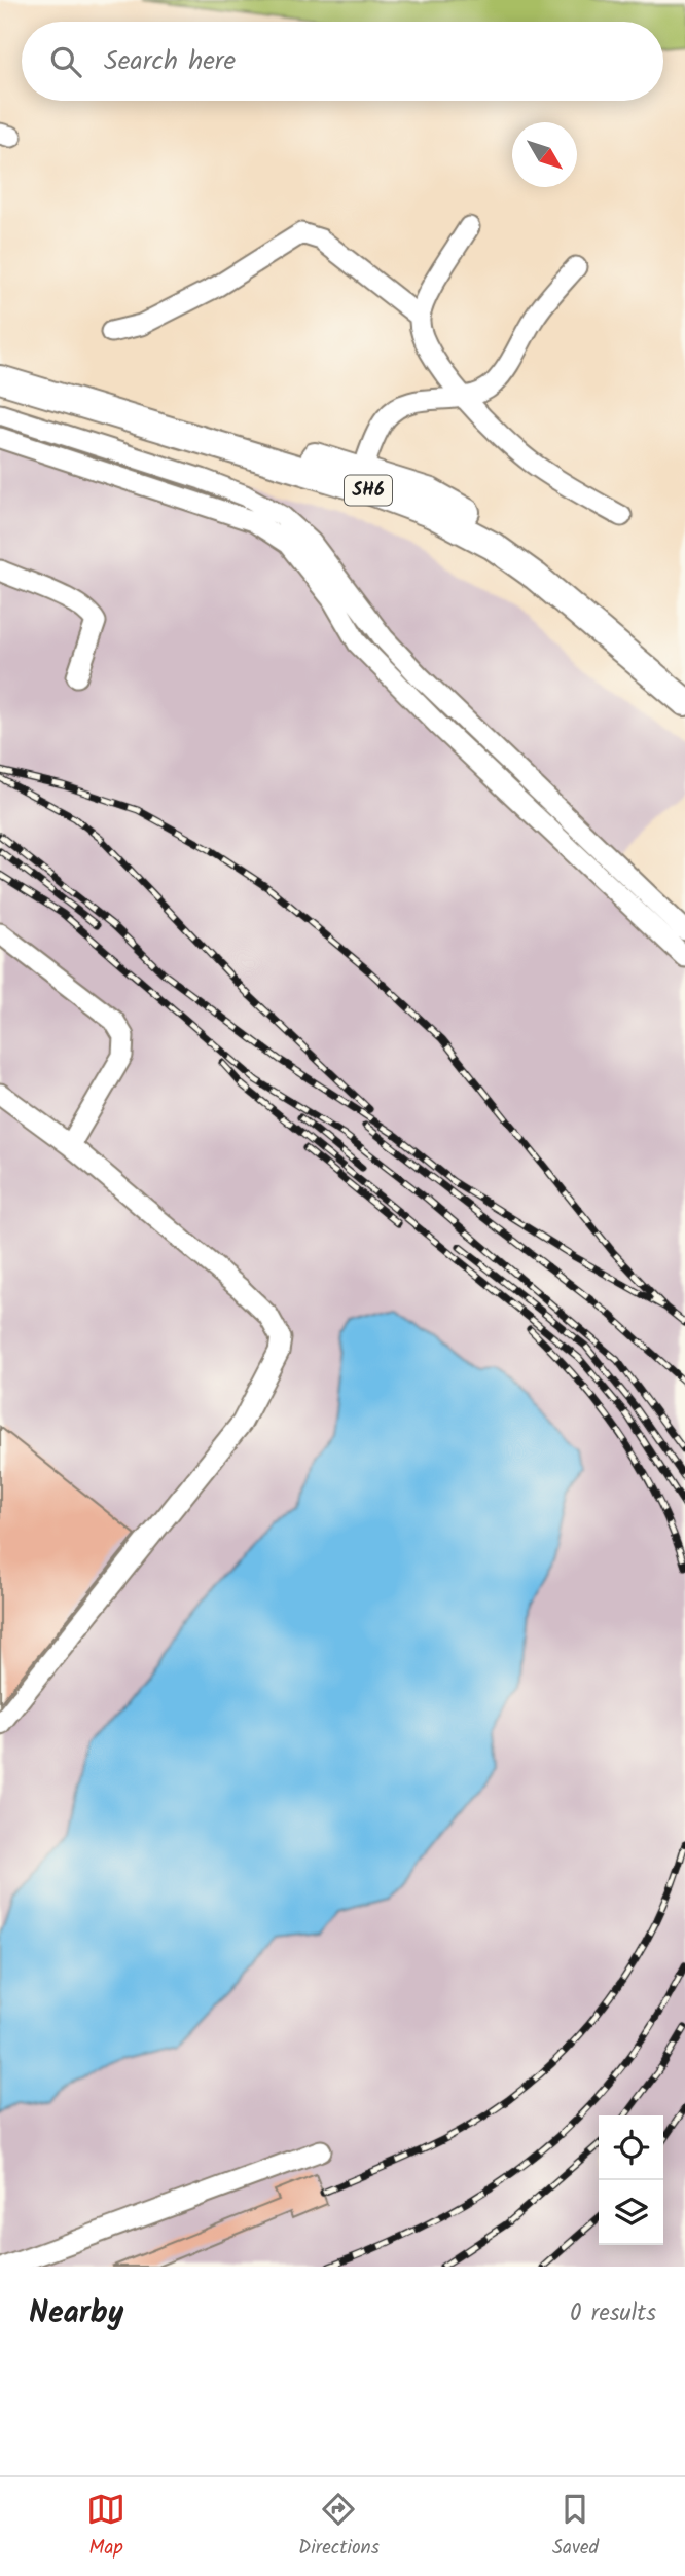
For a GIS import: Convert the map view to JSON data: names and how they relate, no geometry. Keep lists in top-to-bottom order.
{
  "streets": {
    "main road": ["SH6"]
  },
  "north": "bottom right",
  "page": {
    "search": "Search here",
    "heading": ["Nearby", "0 results"],
    "nav": ["Map", "Directions", "Saved"]
  }
}
